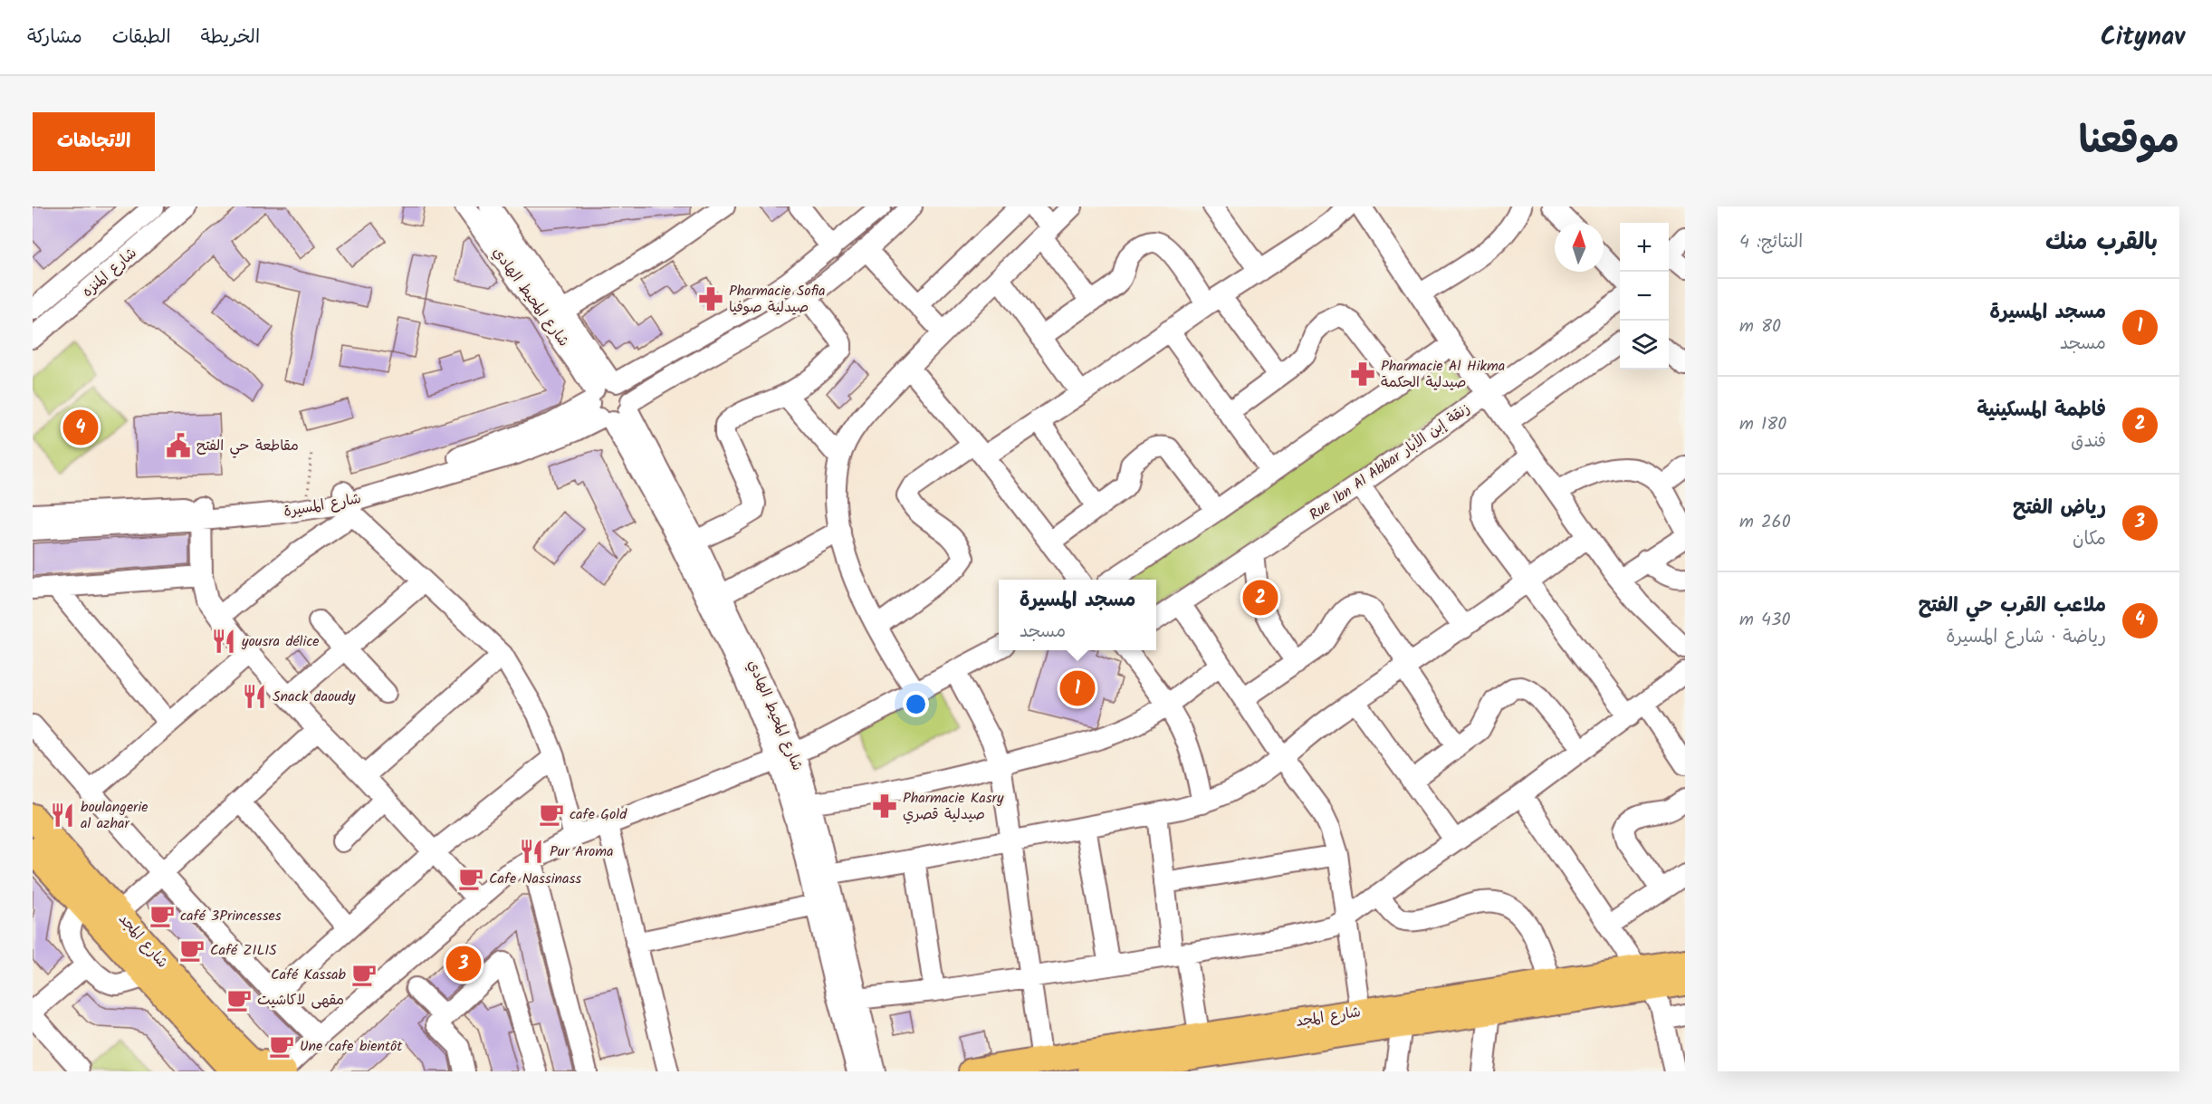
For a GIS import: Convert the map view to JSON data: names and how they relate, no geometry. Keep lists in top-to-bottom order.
{
  "streets": {
    "main road": ["شارع المجد"],
    "street": [
      "شارع المنزه",
      "شارع المحيط الهادي",
      "Rue Ibn Al Abbar زنقة إبن الأبار",
      "شارع المسيرة"
    ]
  },
  "crossings": [
    ["شارع المحيط الهادي", "شارع المسيرة"]
  ],
  "places": {
    "pharmacy": ["Pharmacie Sofia صيدلية صوفيا", "Pharmacie Al Hikma صيدلية الحكمة", "Pharmacie Kasry صيدلية قصري"],
    "public building": ["مقاطعة حي الفتح"],
    "restaurant": [
      "yousra délice",
      "Snack daoudy",
      "boulangerie al azhar",
      "Pur Aroma"
    ],
    "cafe": [
      "cafe Gold",
      "Cafe Nassinass",
      "café 3Princesses",
      "Café ZILIS",
      "Café Kassab",
      "مقهى لاكاشيت",
      "Une cafe bientôt"
    ]
  },
  "north": "top",
  "page": {
    "header": "Citynav",
    "nav": ["الخريطة", "الطبقات", "مشاركة"],
    "title": "موقعنا",
    "buttons": "الاتجاهات",
    "heading": ["بالقرب منك", "النتائج: 4"],
    "map_buttons": ["+", "−"],
    "list": [
      {
        "mark": "1",
        "name": "مسجد المسيرة",
        "note": "مسجد",
        "value": "80 m"
      },
      {
        "mark": "2",
        "name": "فاطمة المسكينية",
        "note": "فندق",
        "value": "180 m"
      },
      {
        "mark": "3",
        "name": "رياض الفتح",
        "note": "مكان",
        "value": "260 m"
      },
      {
        "mark": "4",
        "name": "ملاعب القرب حي الفتح",
        "note": "رياضة · شارع المسيرة",
        "value": "430 m"
      }
    ],
    "pins": [
      "4",
      "2",
      "1",
      "3"
    ],
    "popup": ["مسجد المسيرة", "مسجد"]
  }
}
